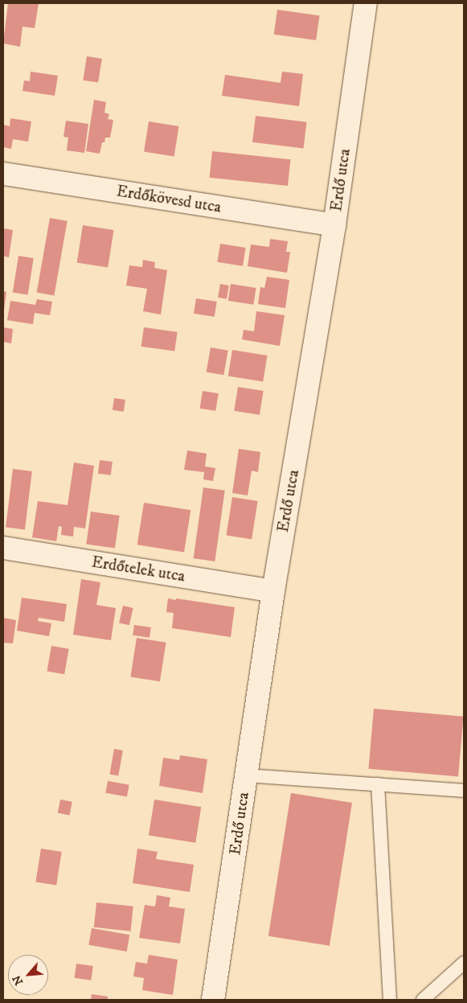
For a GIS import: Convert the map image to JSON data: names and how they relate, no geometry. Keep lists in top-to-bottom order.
{
  "streets": {
    "street": ["Erdő utca", "Erdőkövesd utca", "Erdőtelek utca"]
  },
  "crossings": [
    ["Erdő utca", "Erdőkövesd utca"],
    ["Erdő utca", "Erdőtelek utca"]
  ],
  "north": "bottom left"
}
